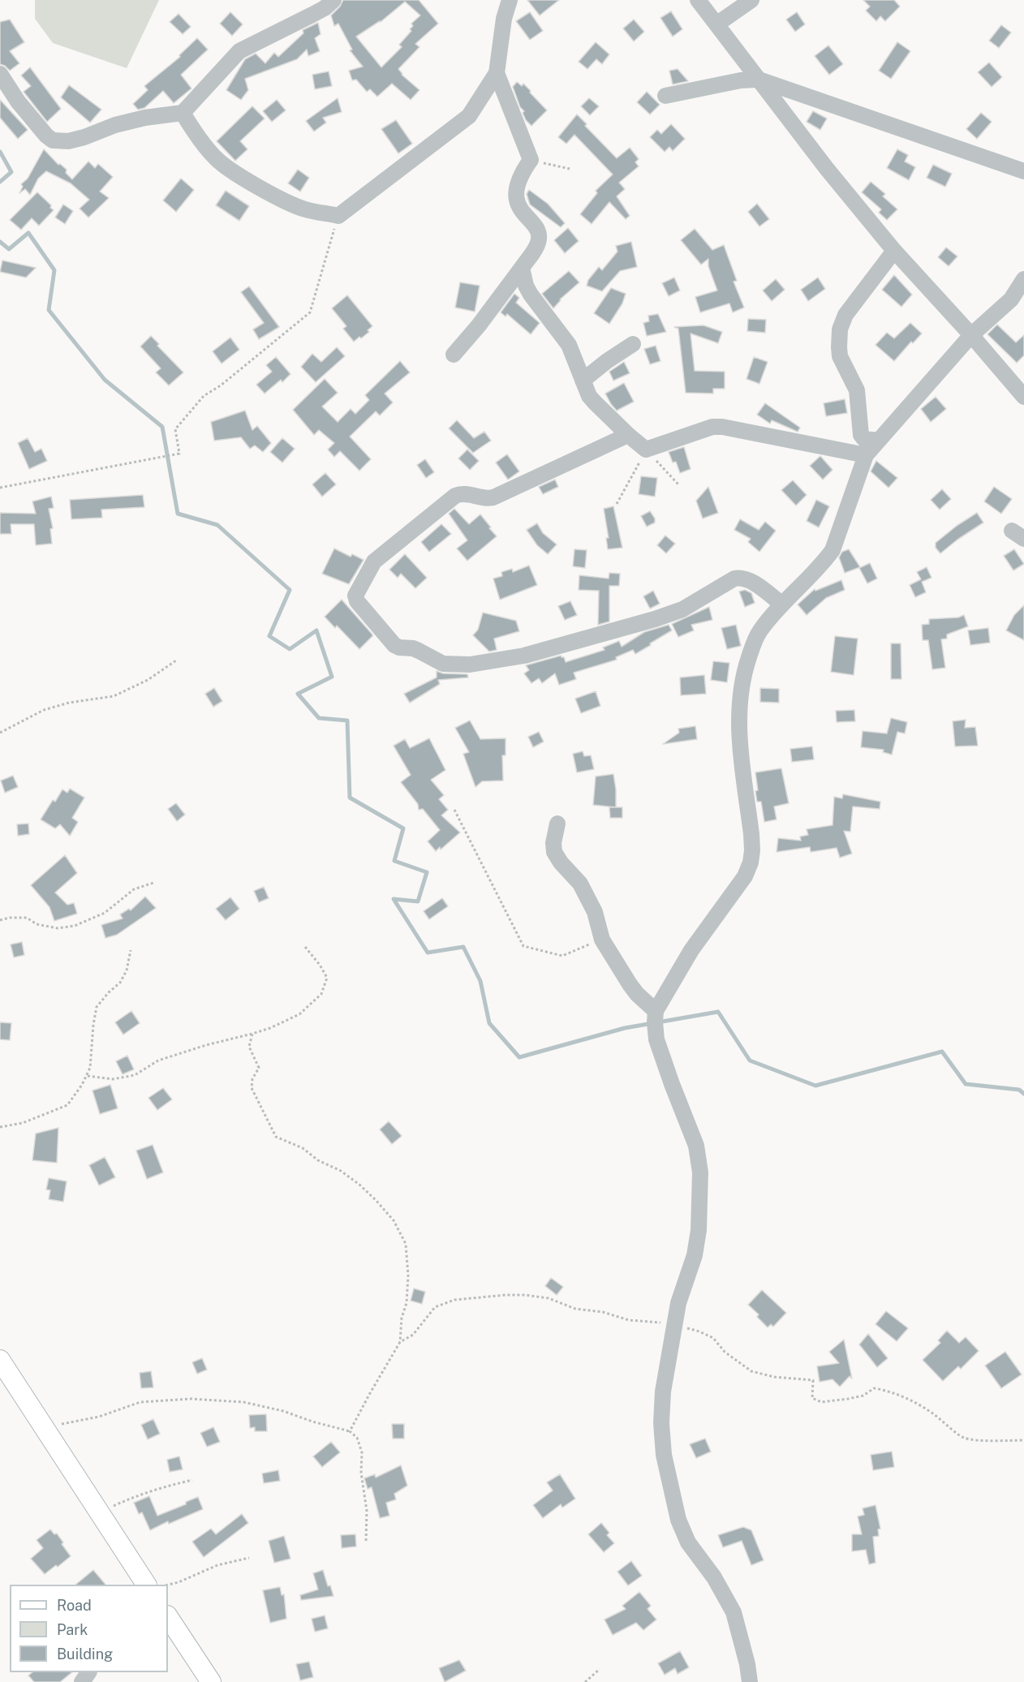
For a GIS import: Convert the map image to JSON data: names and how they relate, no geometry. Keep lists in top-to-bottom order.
{
  "legend": ["Road", "Park", "Building"]
}
